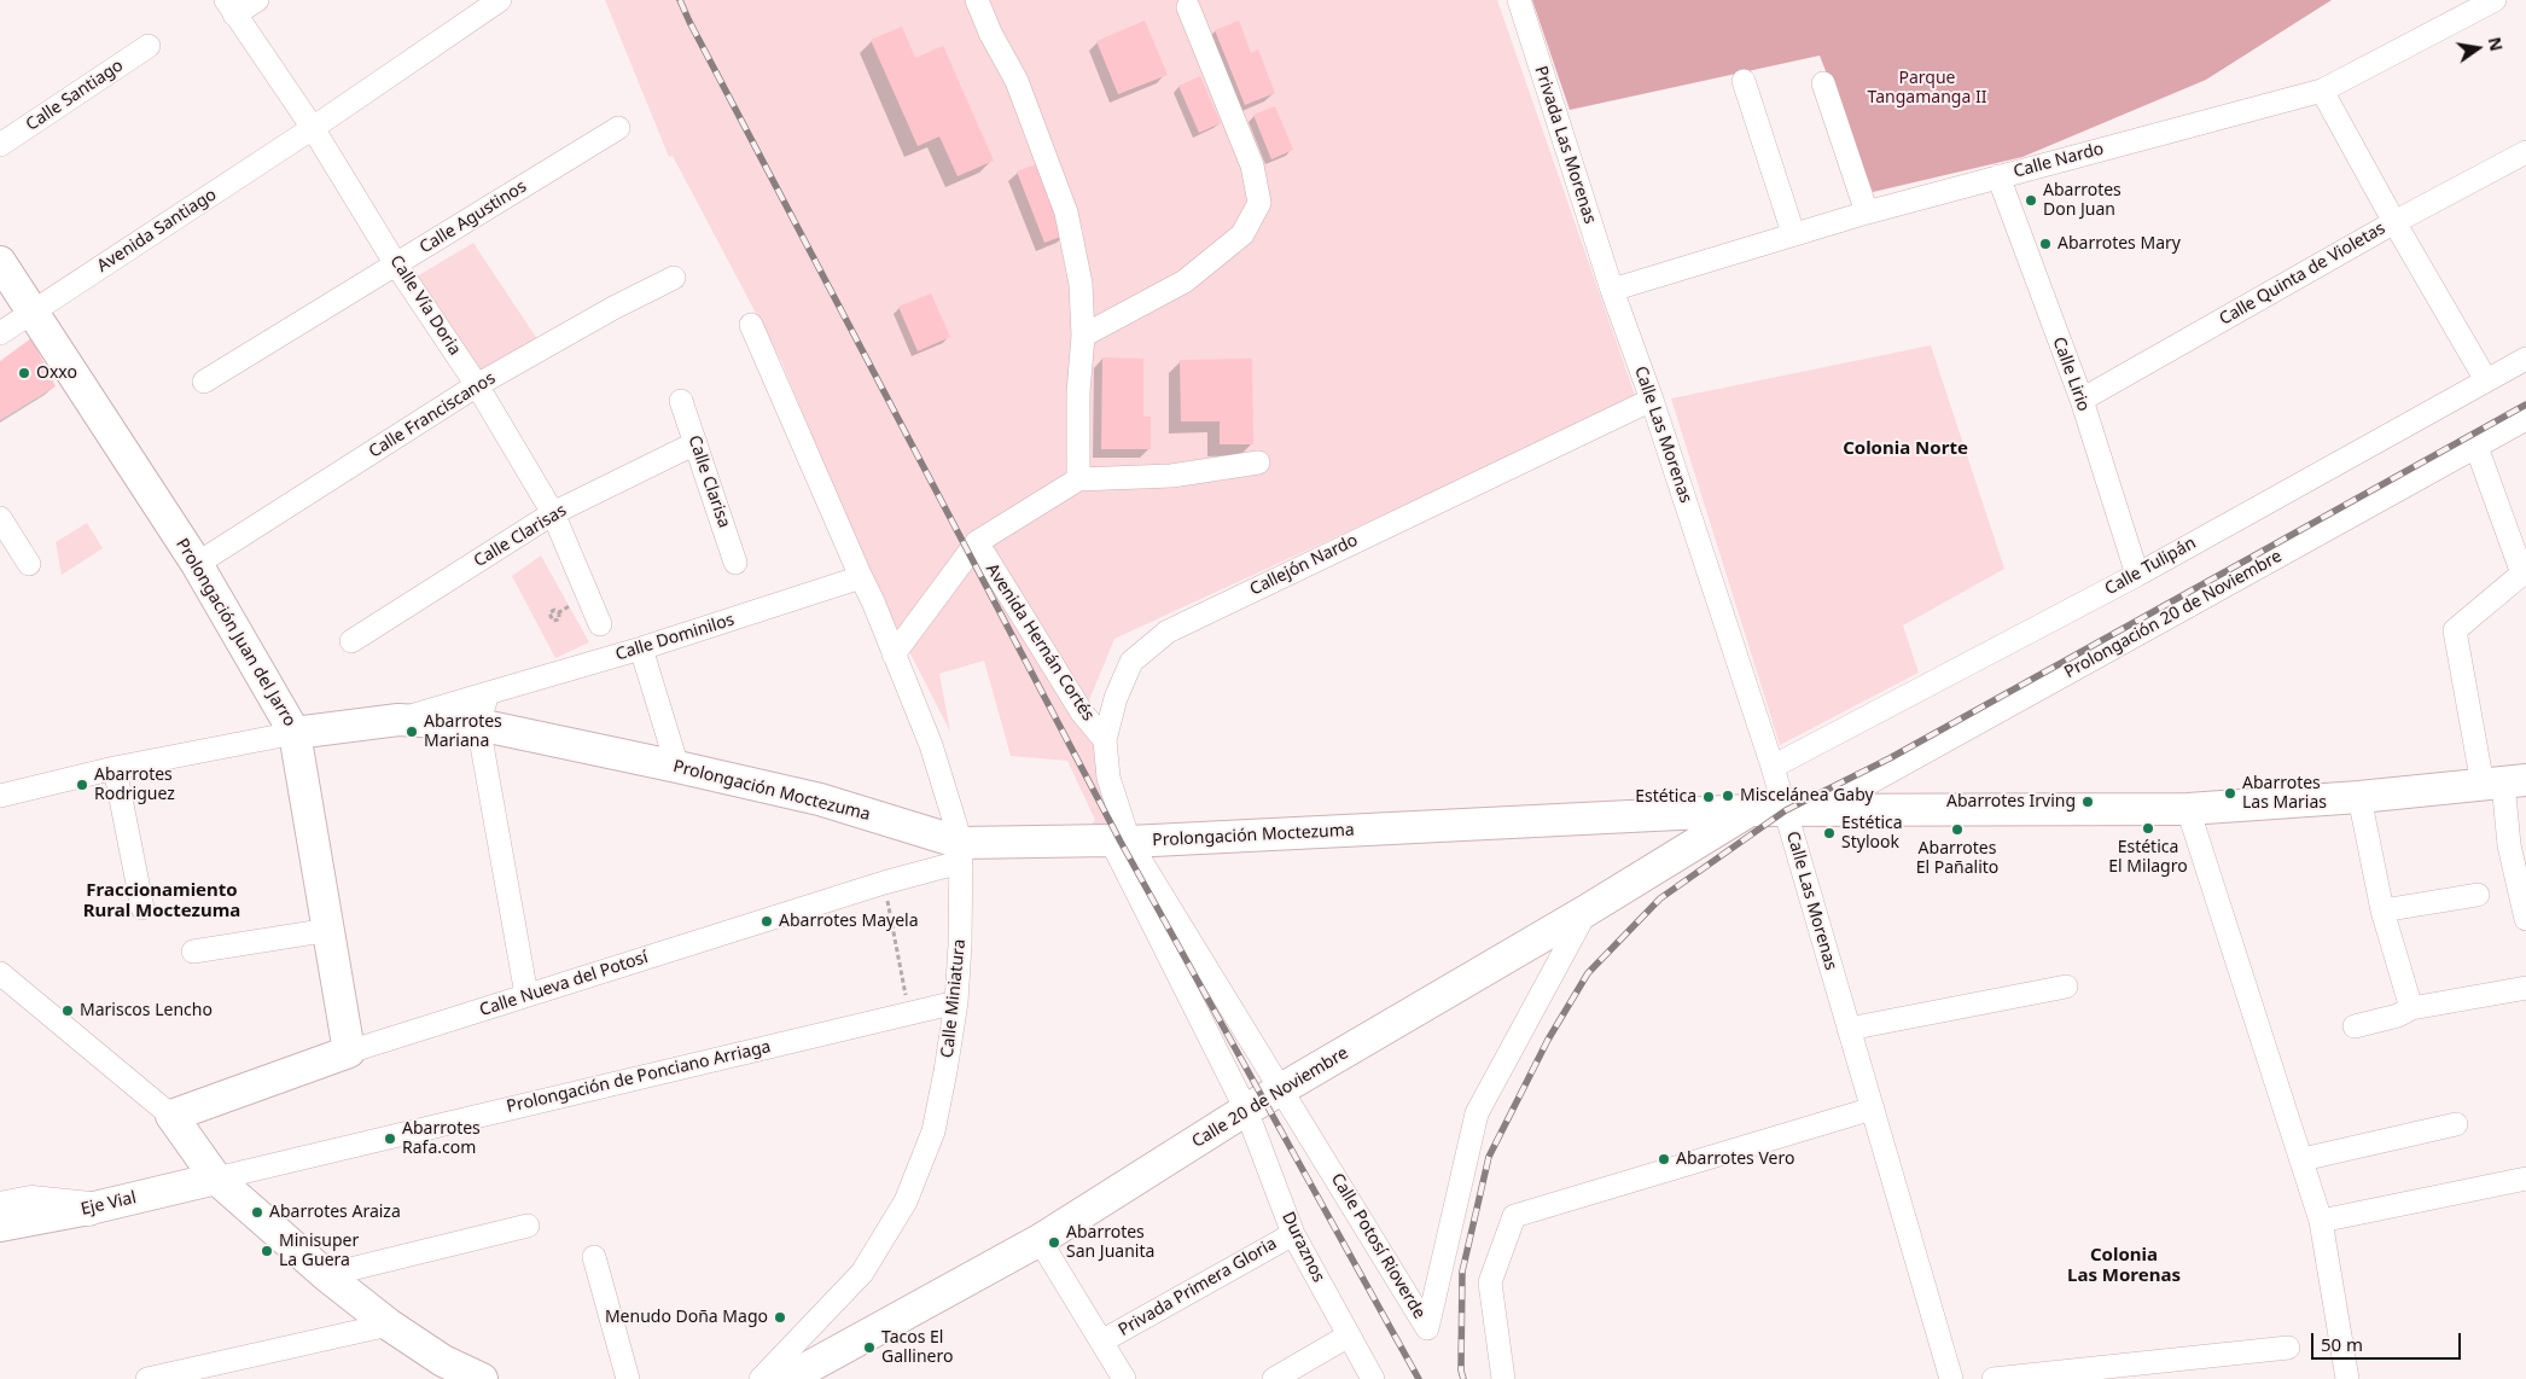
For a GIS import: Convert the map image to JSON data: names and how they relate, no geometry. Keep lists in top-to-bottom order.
{
  "streets": {
    "main road": [
      "Prolongación Juan del Jarro",
      "Prolongación Moctezuma",
      "Calle Nueva del Potosí",
      "Calle 20 de Noviembre",
      "Eje Vial"
    ],
    "street": [
      "Calle Santiago",
      "Privada Las Morenas",
      "Calle Nardo",
      "Calle Agustinos",
      "Avenida Santiago",
      "Calle Quinta de Violetas",
      "Calle Vía Doria",
      "Calle Lirio",
      "Calle Franciscanos",
      "Calle Las Morenas",
      "Calle Clarisa",
      "Calle Clarisas",
      "Callejón Nardo",
      "Calle Tulipán",
      "Prolongación 20 de Noviembre",
      "Calle Dominilos",
      "Avenida Hernán Cortés",
      "Calle Miniatura",
      "Prolongación de Ponciano Arriaga",
      "Calle Potosí Rioverde",
      "Duraznos",
      "Privada Primera Gloria"
    ]
  },
  "crossings": [
    ["Privada Las Morenas", "Calle Nardo"],
    ["Privada Las Morenas", "Calle Las Morenas"],
    ["Calle Nardo", "Calle Lirio"],
    ["Calle Nardo", "Calle Las Morenas"],
    ["Calle Agustinos", "Calle Vía Doria"],
    ["Avenida Santiago", "Calle Vía Doria"],
    ["Avenida Santiago", "Prolongación Juan del Jarro"],
    ["Calle Quinta de Violetas", "Calle Lirio"],
    ["Calle Vía Doria", "Calle Franciscanos"],
    ["Calle Vía Doria", "Calle Clarisas"],
    ["Calle Lirio", "Calle Tulipán"],
    ["Calle Franciscanos", "Prolongación Juan del Jarro"],
    ["Calle Las Morenas", "Callejón Nardo"],
    ["Calle Las Morenas", "Calle Tulipán"],
    ["Calle Las Morenas", "Prolongación Moctezuma"],
    ["Calle Clarisa", "Calle Clarisas"],
    ["Callejón Nardo", "Avenida Hernán Cortés"],
    ["Callejón Nardo", "Prolongación Moctezuma"],
    ["Callejón Nardo", "Calle Potosí Rioverde"],
    ["Prolongación 20 de Noviembre", "Prolongación Moctezuma"],
    ["Prolongación Juan del Jarro", "Prolongación Moctezuma"],
    ["Prolongación Juan del Jarro", "Calle Nueva del Potosí"],
    ["Calle Dominilos", "Prolongación Moctezuma"],
    ["Calle Dominilos", "Calle Miniatura"],
    ["Prolongación Moctezuma", "Calle Nueva del Potosí"],
    ["Prolongación Moctezuma", "Calle Miniatura"],
    ["Prolongación Moctezuma", "Calle 20 de Noviembre"],
    ["Prolongación Moctezuma", "Calle Potosí Rioverde"],
    ["Calle Nueva del Potosí", "Calle Miniatura"],
    ["Calle Miniatura", "Prolongación de Ponciano Arriaga"],
    ["Prolongación de Ponciano Arriaga", "Eje Vial"],
    ["Calle 20 de Noviembre", "Calle Potosí Rioverde"],
    ["Calle 20 de Noviembre", "Duraznos"],
    ["Duraznos", "Privada Primera Gloria"]
  ],
  "districts": ["Colonia Norte", "Fraccionamiento Rural Moctezuma", "Colonia Las Morenas"],
  "parks": ["Parque Tangamanga II"],
  "places": [
    "Abarrotes Don Juan",
    "Abarrotes Mary",
    "Oxxo",
    "Abarrotes Mariana",
    "Abarrotes Rodriguez",
    "Abarrotes Las Marias",
    "Miscelánea Gaby",
    "Estética",
    "Abarrotes Irving",
    "Estética El Milagro",
    "Abarrotes El Pañalito",
    "Estética Stylook",
    "Abarrotes Mayela",
    "Mariscos Lencho",
    "Abarrotes Rafa.com",
    "Abarrotes Vero",
    "Abarrotes Araiza",
    "Abarrotes San Juanita",
    "Minisuper La Guera",
    "Menudo Doña Mago",
    "Tacos El Gallinero"
  ],
  "scale_bar": "50 m",
  "north": "right"
}
